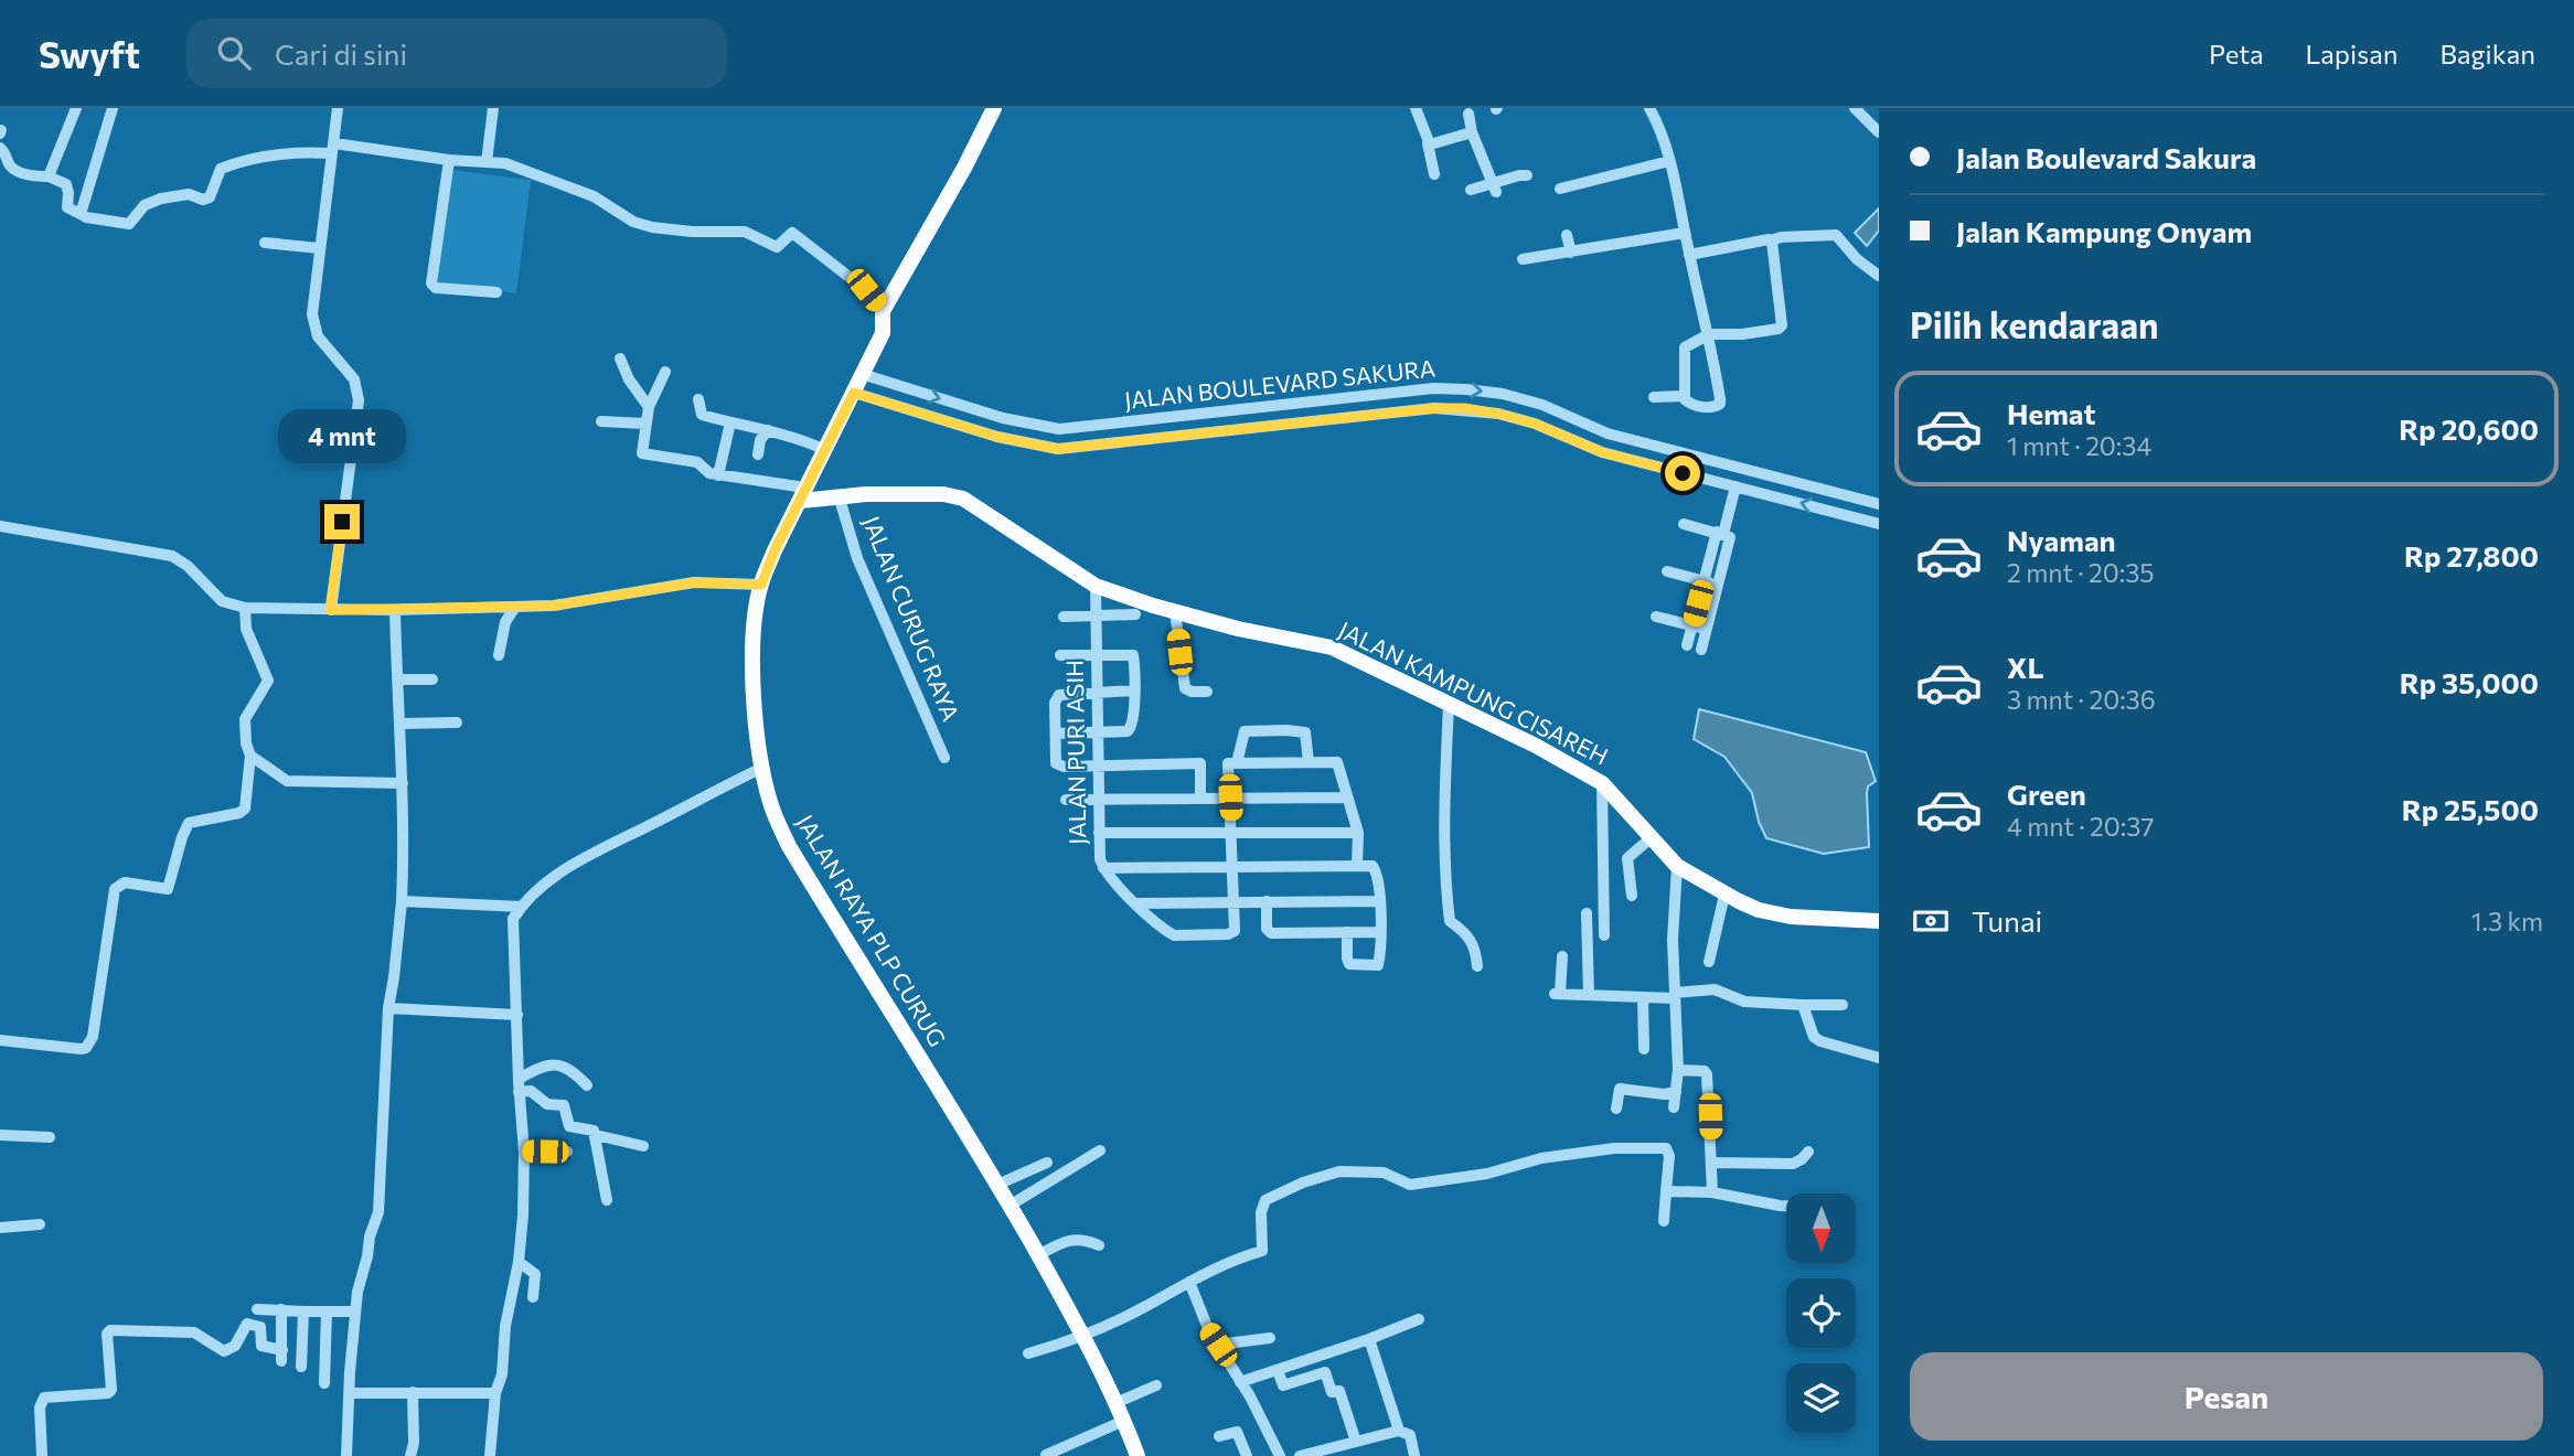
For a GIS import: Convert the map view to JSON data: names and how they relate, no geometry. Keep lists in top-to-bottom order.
{
  "streets": {
    "main road": ["JALAN KAMPUNG CISAREH", "JALAN RAYA PLP CURUG"],
    "street": ["JALAN BOULEVARD SAKURA", "JALAN CURUG RAYA", "JALAN PURI ASIH"]
  },
  "crossings": [
    ["JALAN BOULEVARD SAKURA", "JALAN RAYA PLP CURUG"],
    ["JALAN CURUG RAYA", "JALAN KAMPUNG CISAREH"],
    ["JALAN KAMPUNG CISAREH", "JALAN PURI ASIH"],
    ["JALAN KAMPUNG CISAREH", "JALAN RAYA PLP CURUG"]
  ],
  "north": "bottom",
  "page": {
    "header": "Swyft",
    "search": "Cari di sini",
    "nav": ["Peta", "Lapisan", "Bagikan"],
    "banner": ["Jalan Boulevard Sakura", "Jalan Kampung Onyam"],
    "heading": "Pilih kendaraan",
    "list": [
      {
        "name": "Hemat",
        "note": "1 mnt · 20:34",
        "value": "Rp 20,600"
      },
      {
        "name": "Nyaman",
        "note": "2 mnt · 20:35",
        "value": "Rp 27,800"
      },
      {
        "name": "XL",
        "note": "3 mnt · 20:36",
        "value": "Rp 35,000"
      },
      {
        "name": "Green",
        "note": "4 mnt · 20:37",
        "value": "Rp 25,500"
      }
    ],
    "bubble": "4 mnt",
    "pay": ["Tunai", "1.3 km"],
    "buttons": "Pesan"
  }
}
